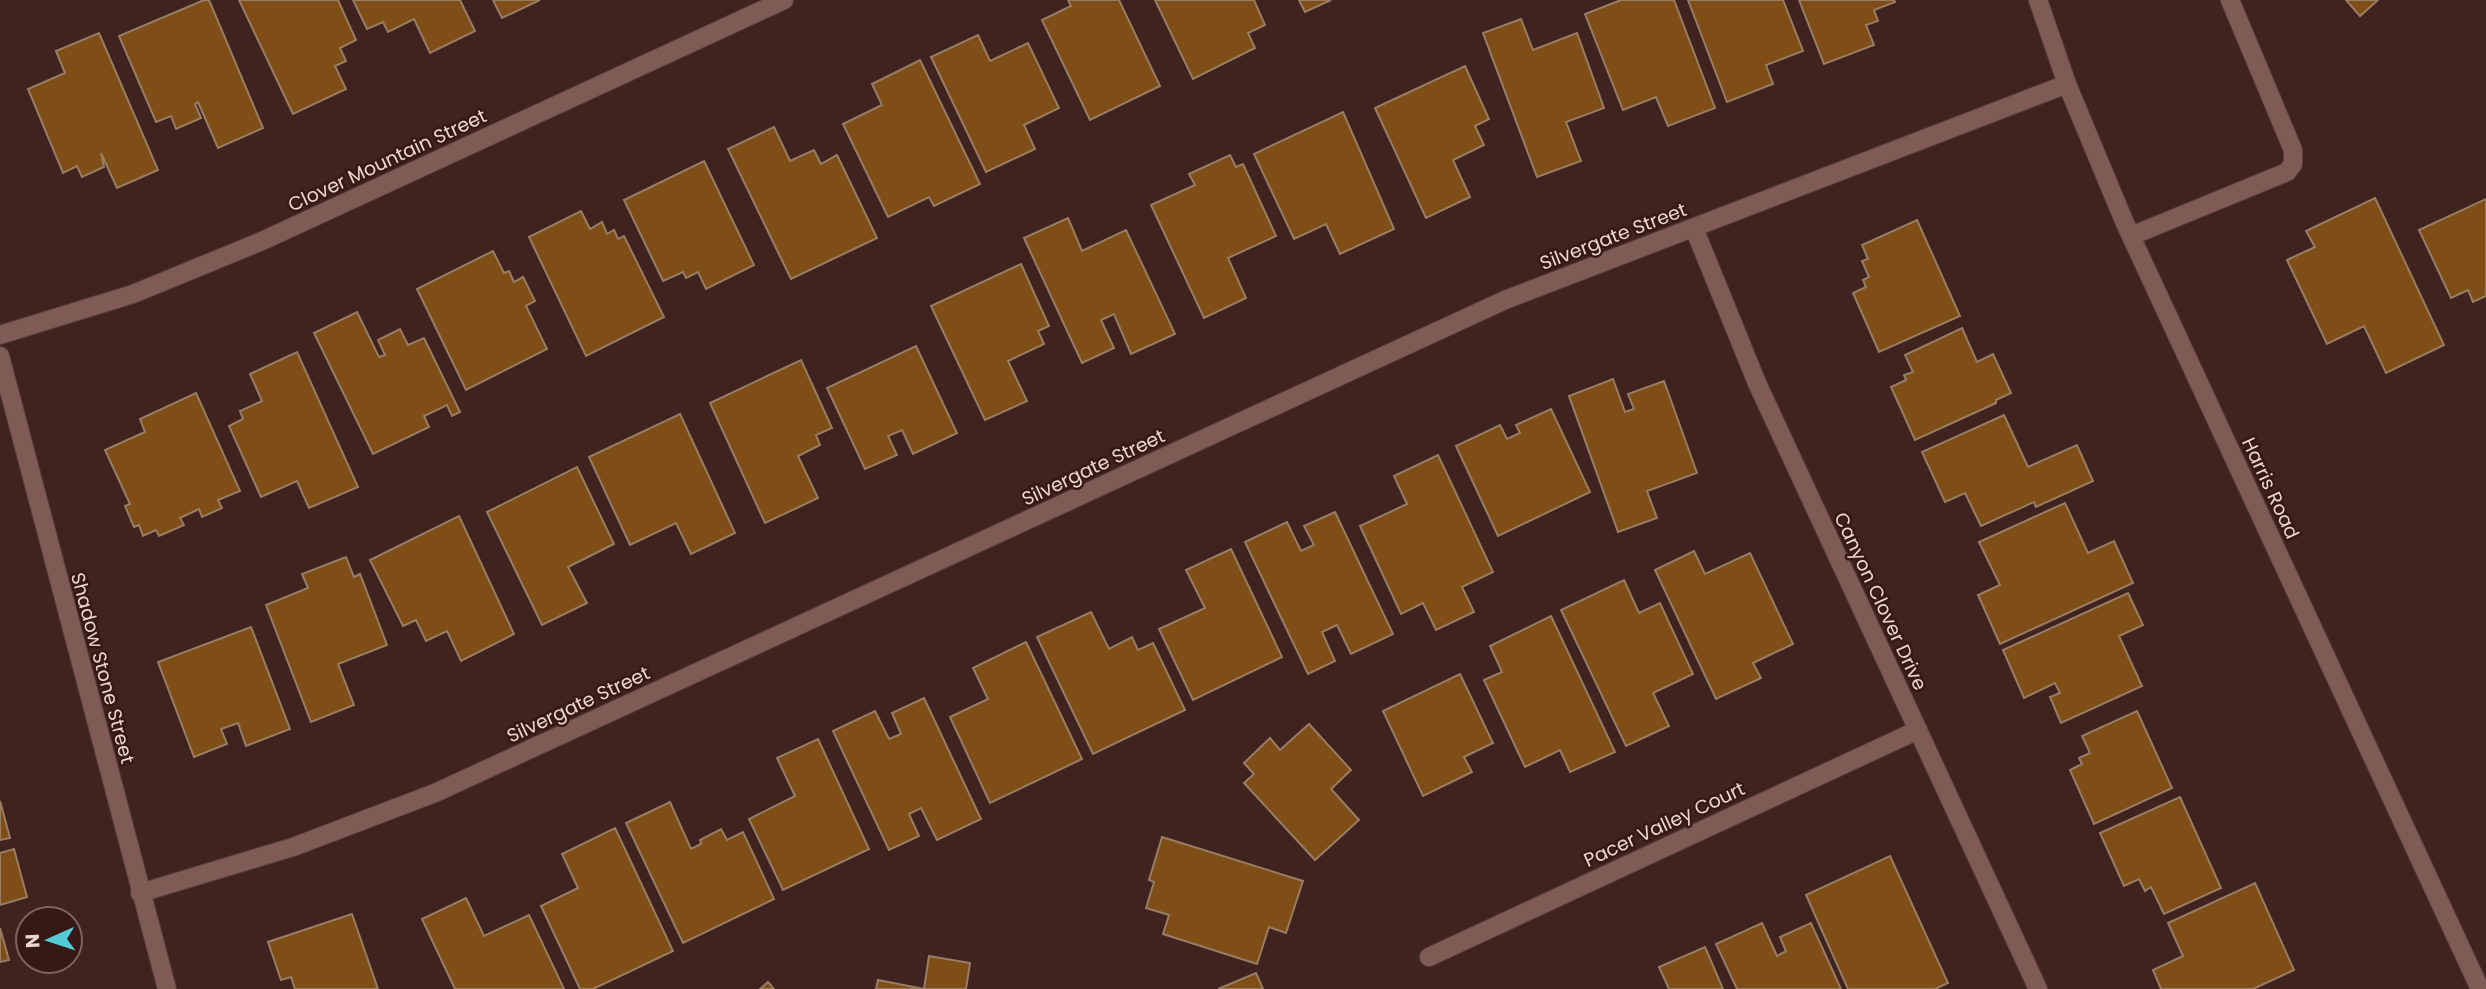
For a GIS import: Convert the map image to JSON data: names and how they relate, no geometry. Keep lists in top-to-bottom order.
{
  "streets": {
    "street": [
      "Clover Mountain Street",
      "Silvergate Street",
      "Harris Road",
      "Canyon Clover Drive",
      "Shadow Stone Street",
      "Pacer Valley Court"
    ]
  },
  "crossings": [
    ["Silvergate Street", "Harris Road"],
    ["Silvergate Street", "Canyon Clover Drive"],
    ["Silvergate Street", "Shadow Stone Street"],
    ["Canyon Clover Drive", "Pacer Valley Court"]
  ],
  "north": "left"
}
